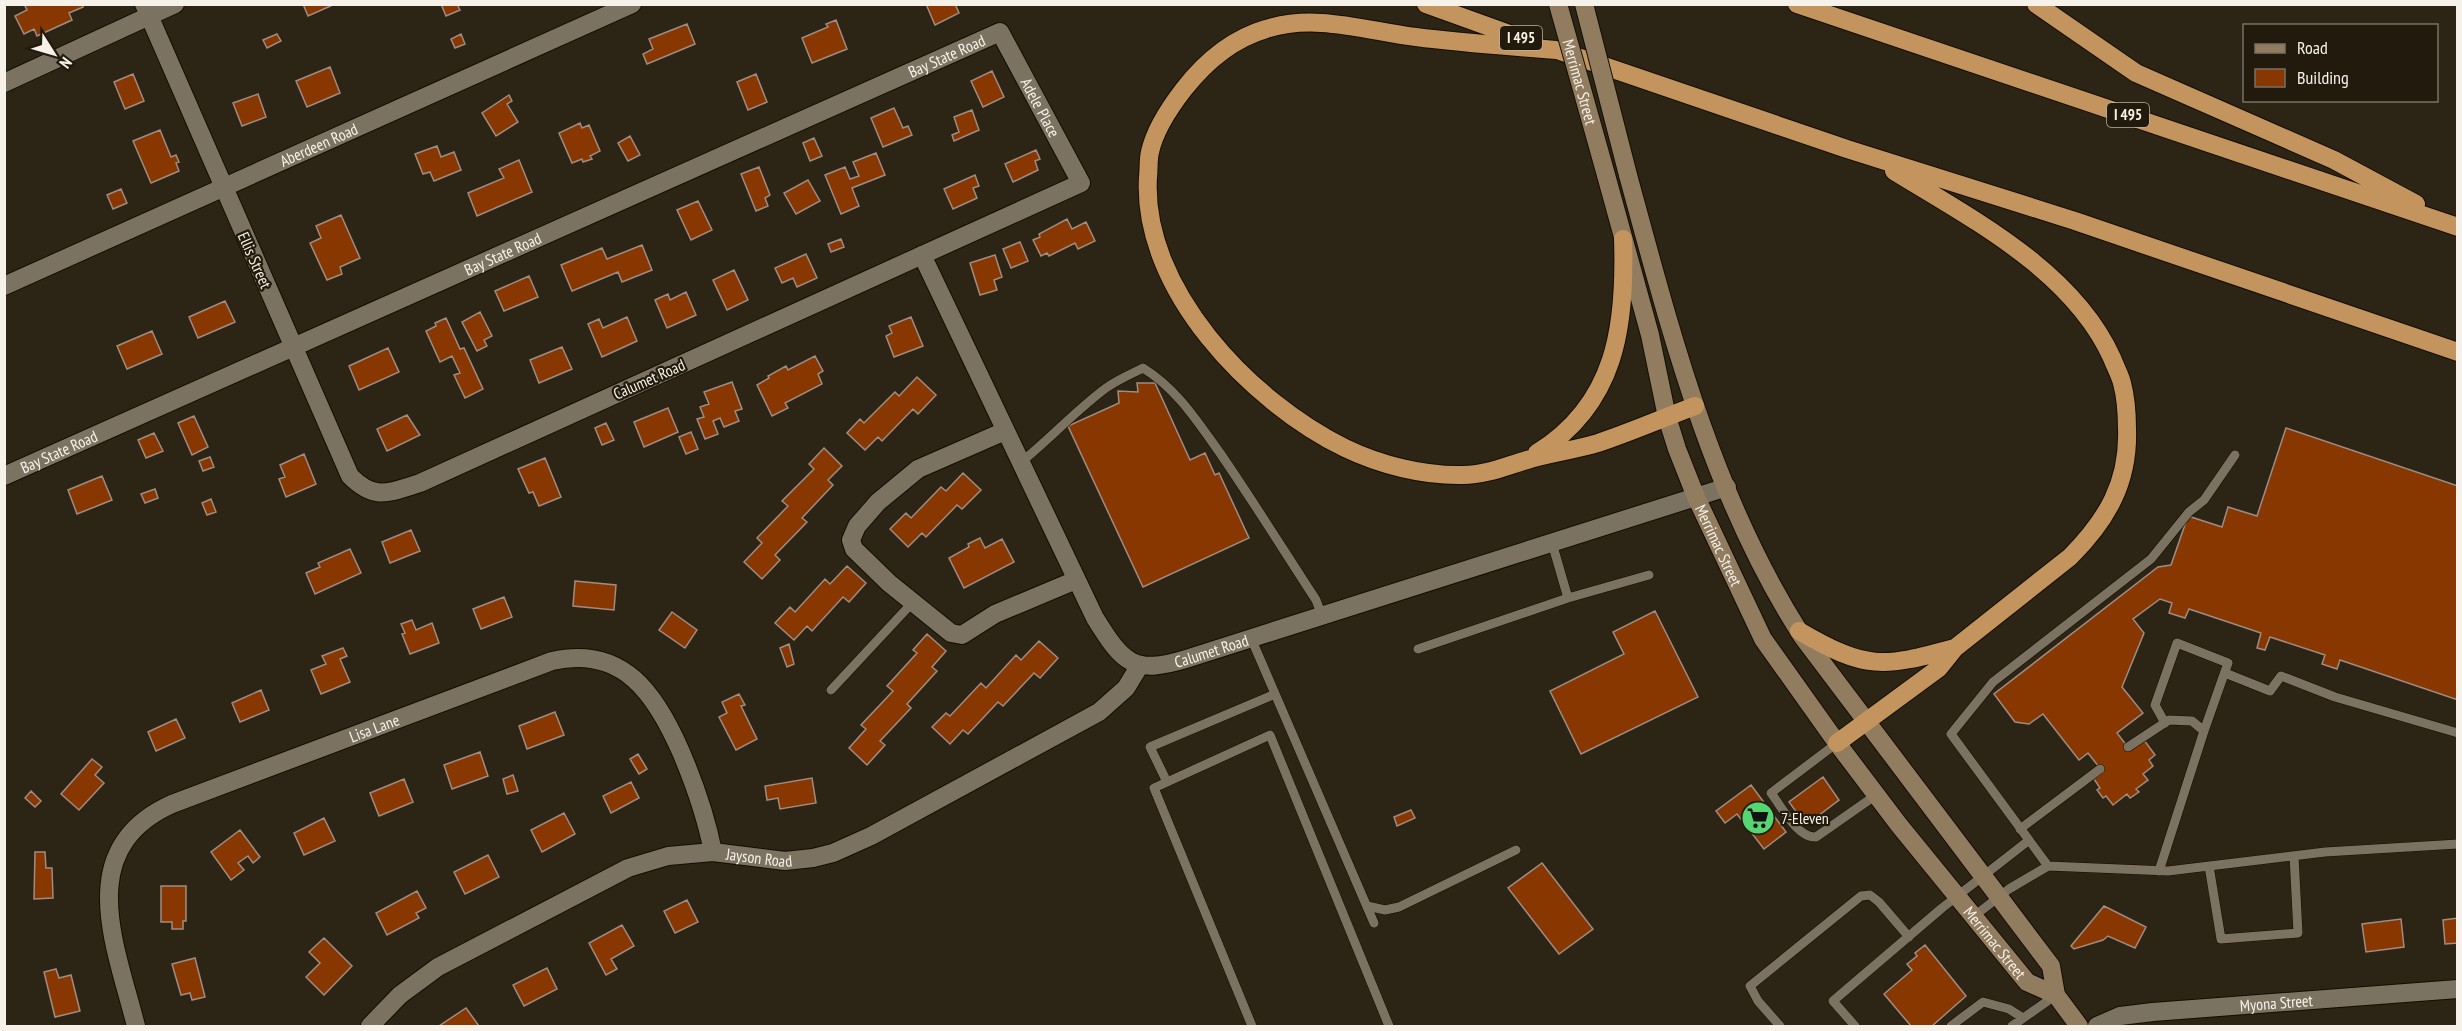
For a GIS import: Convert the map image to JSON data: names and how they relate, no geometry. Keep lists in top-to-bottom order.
{
  "streets": {
    "highway": ["I 495"],
    "main road": ["Merrimac Street"],
    "street": [
      "Bay State Road",
      "Adele Place",
      "Aberdeen Road",
      "Ellis Street",
      "Calumet Road",
      "Lisa Lane",
      "Jayson Road",
      "Myona Street"
    ]
  },
  "crossings": [
    ["Bay State Road", "Adele Place"],
    ["Bay State Road", "Ellis Street"],
    ["Merrimac Street", "Calumet Road"],
    ["Adele Place", "Calumet Road"],
    ["Aberdeen Road", "Ellis Street"],
    ["Ellis Street", "Calumet Road"],
    ["Calumet Road", "Jayson Road"],
    ["Lisa Lane", "Jayson Road"]
  ],
  "places": {
    "supermarket": ["7-Eleven"]
  },
  "legend": ["Road", "Building"],
  "north": "bottom right"
}
